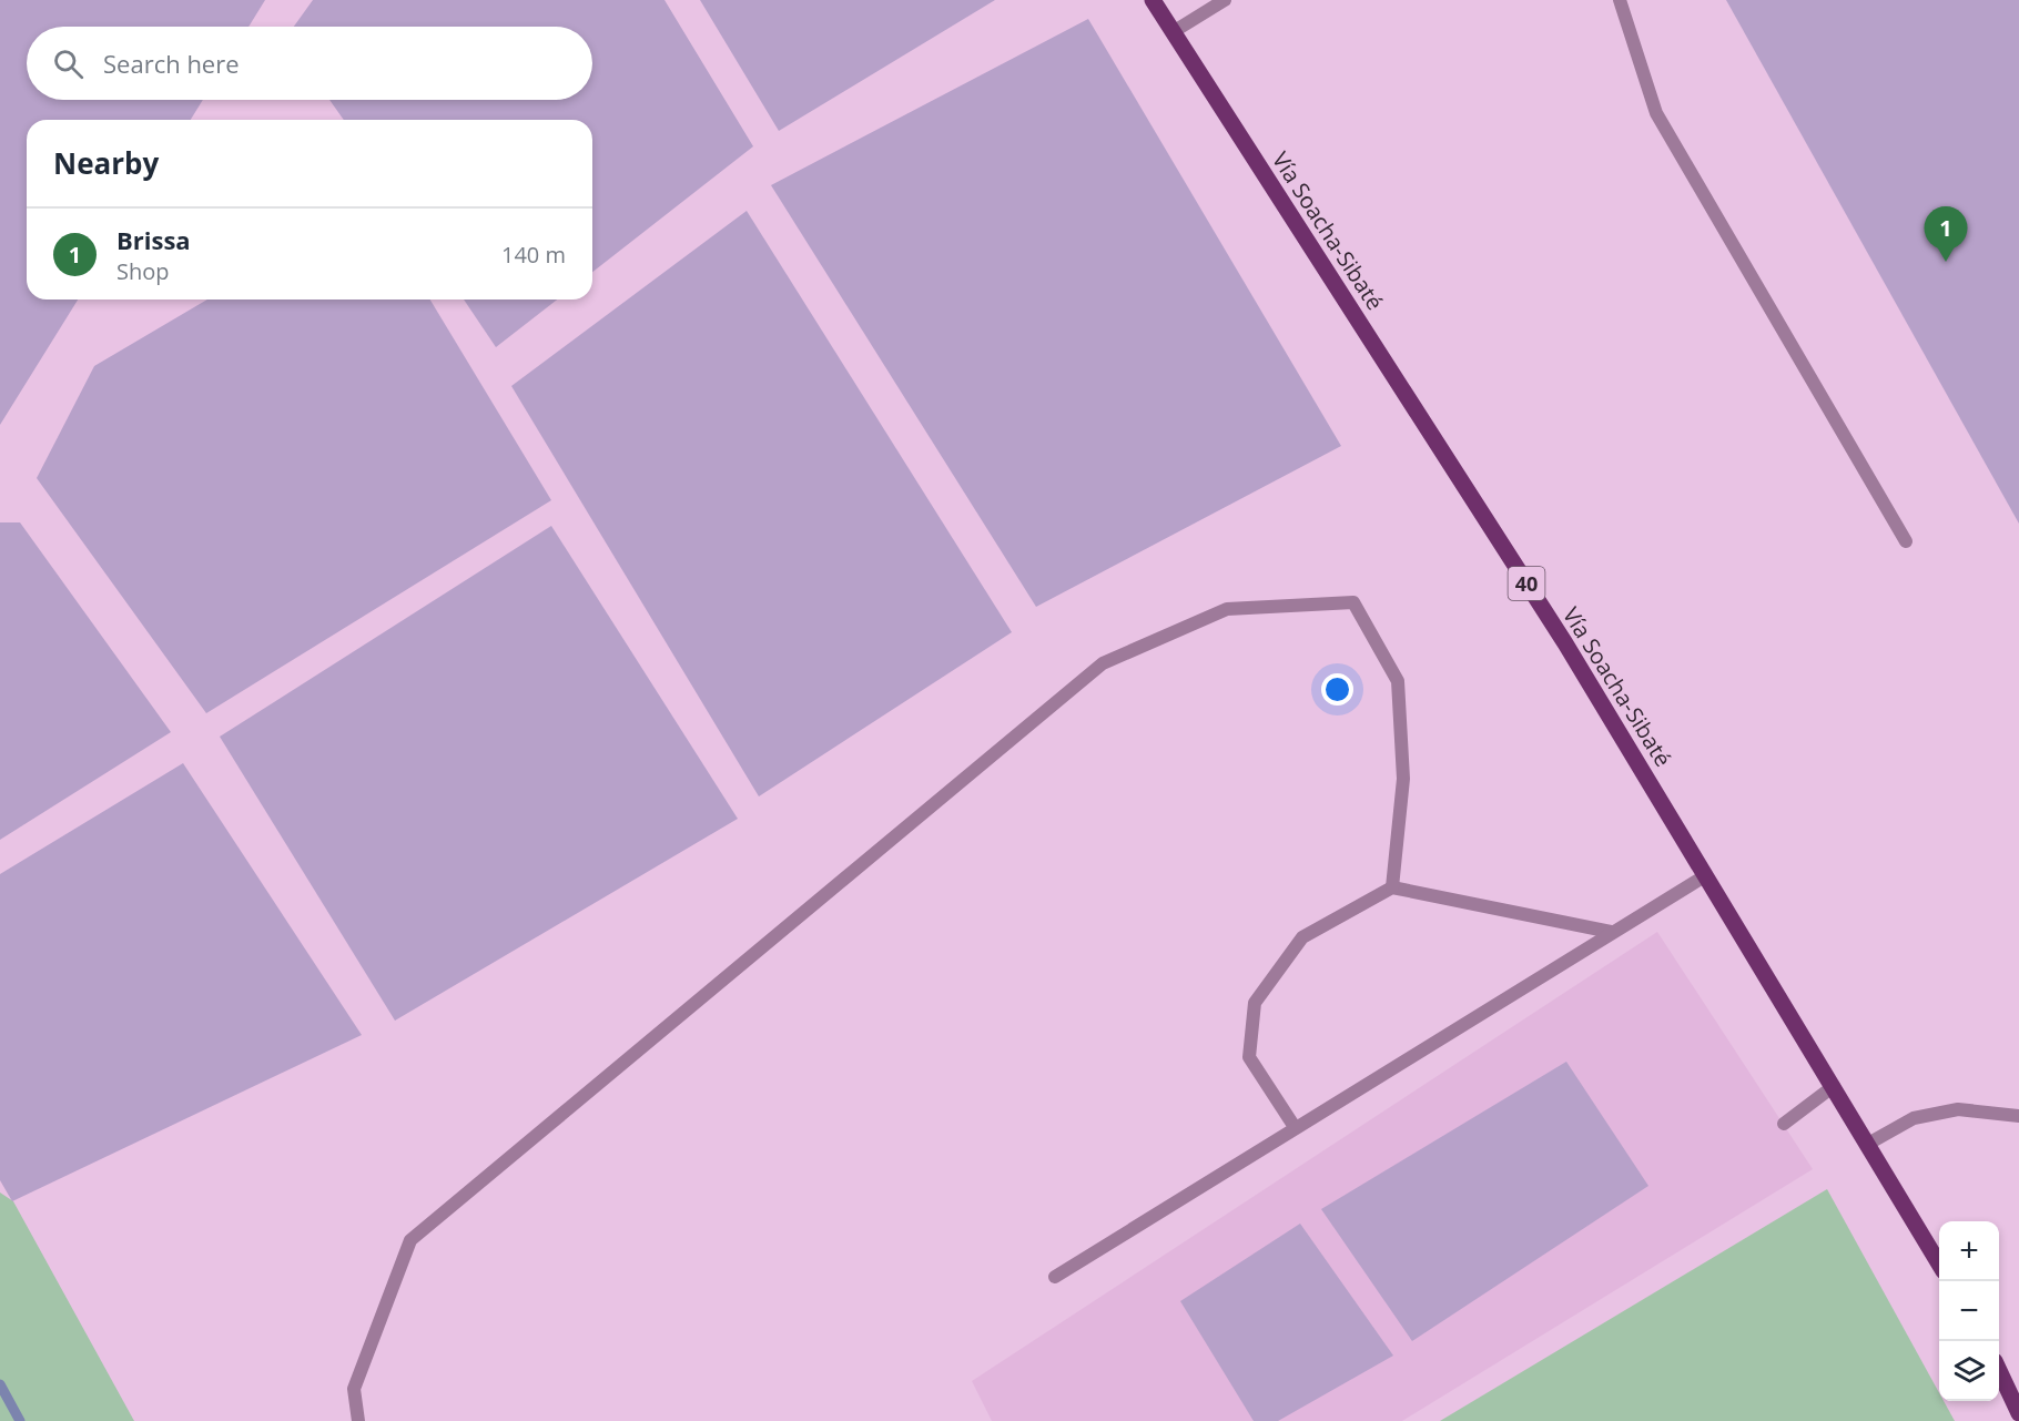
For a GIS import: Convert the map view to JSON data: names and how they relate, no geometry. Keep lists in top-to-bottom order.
{
  "streets": {
    "main road": ["Vía Soacha-Sibaté", "40"]
  },
  "page": {
    "search": "Search here",
    "heading": "Nearby",
    "pins": "1",
    "list": [
      {
        "mark": "1",
        "name": "Brissa",
        "note": "Shop",
        "value": "140 m"
      }
    ],
    "map_buttons": ["+", "−"]
  }
}
